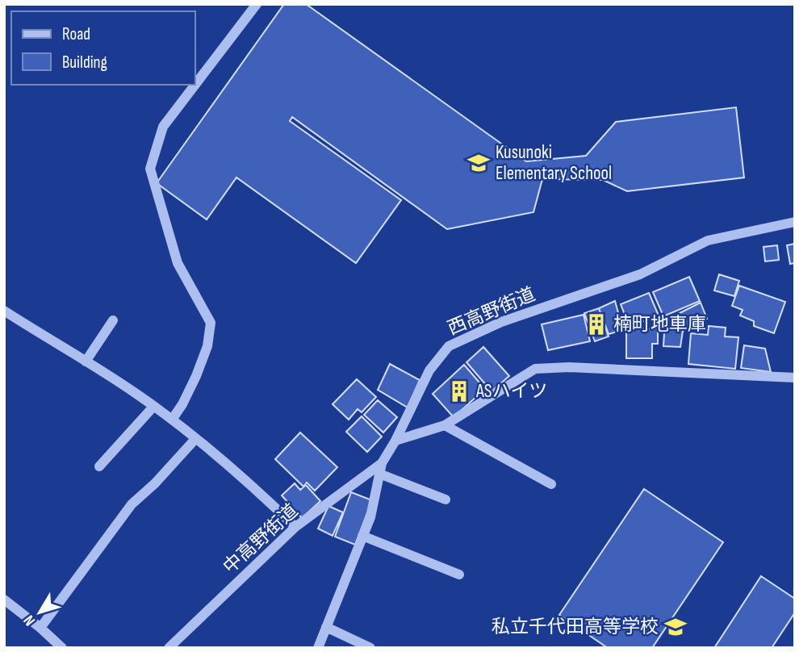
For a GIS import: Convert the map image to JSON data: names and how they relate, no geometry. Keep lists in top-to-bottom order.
{
  "streets": {
    "street": ["西高野街道", "中高野街道"]
  },
  "crossings": [
    ["西高野街道", "中高野街道"]
  ],
  "places": {
    "school or university": ["Kusunoki Elementary School", "私立千代田高等学校"],
    "building": ["楠町地車庫", "ASハイツ"]
  },
  "legend": ["Road", "Building"],
  "north": "bottom left"
}
